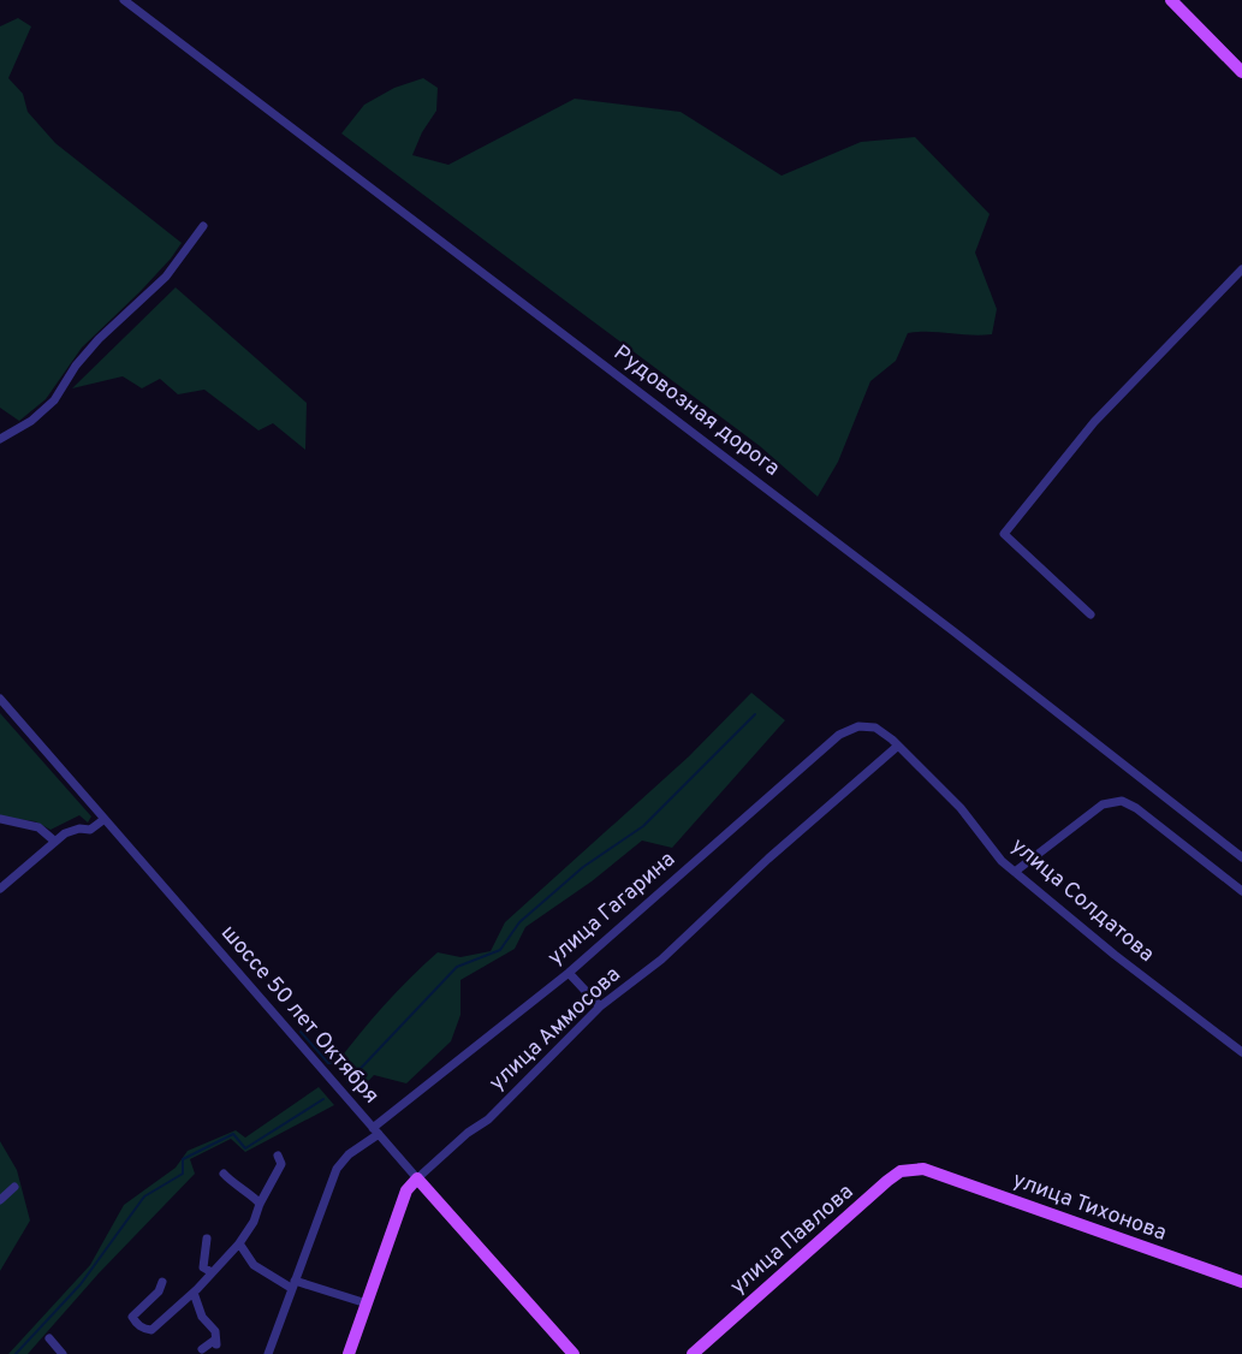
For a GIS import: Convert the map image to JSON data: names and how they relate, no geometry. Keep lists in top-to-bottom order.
{
  "streets": {
    "main road": [
      "шоссе 50 лет Октября",
      "улица Аммосова",
      "улица Тихонова",
      "улица Павлова"
    ],
    "street": ["Рудовозная дорога", "улица Солдатова", "улица Гагарина"]
  },
  "crossings": [
    ["улица Солдатова", "улица Гагарина"],
    ["улица Солдатова", "улица Аммосова"],
    ["улица Гагарина", "шоссе 50 лет Октября"],
    ["шоссе 50 лет Октября", "улица Аммосова"],
    ["улица Тихонова", "улица Павлова"]
  ]
}
